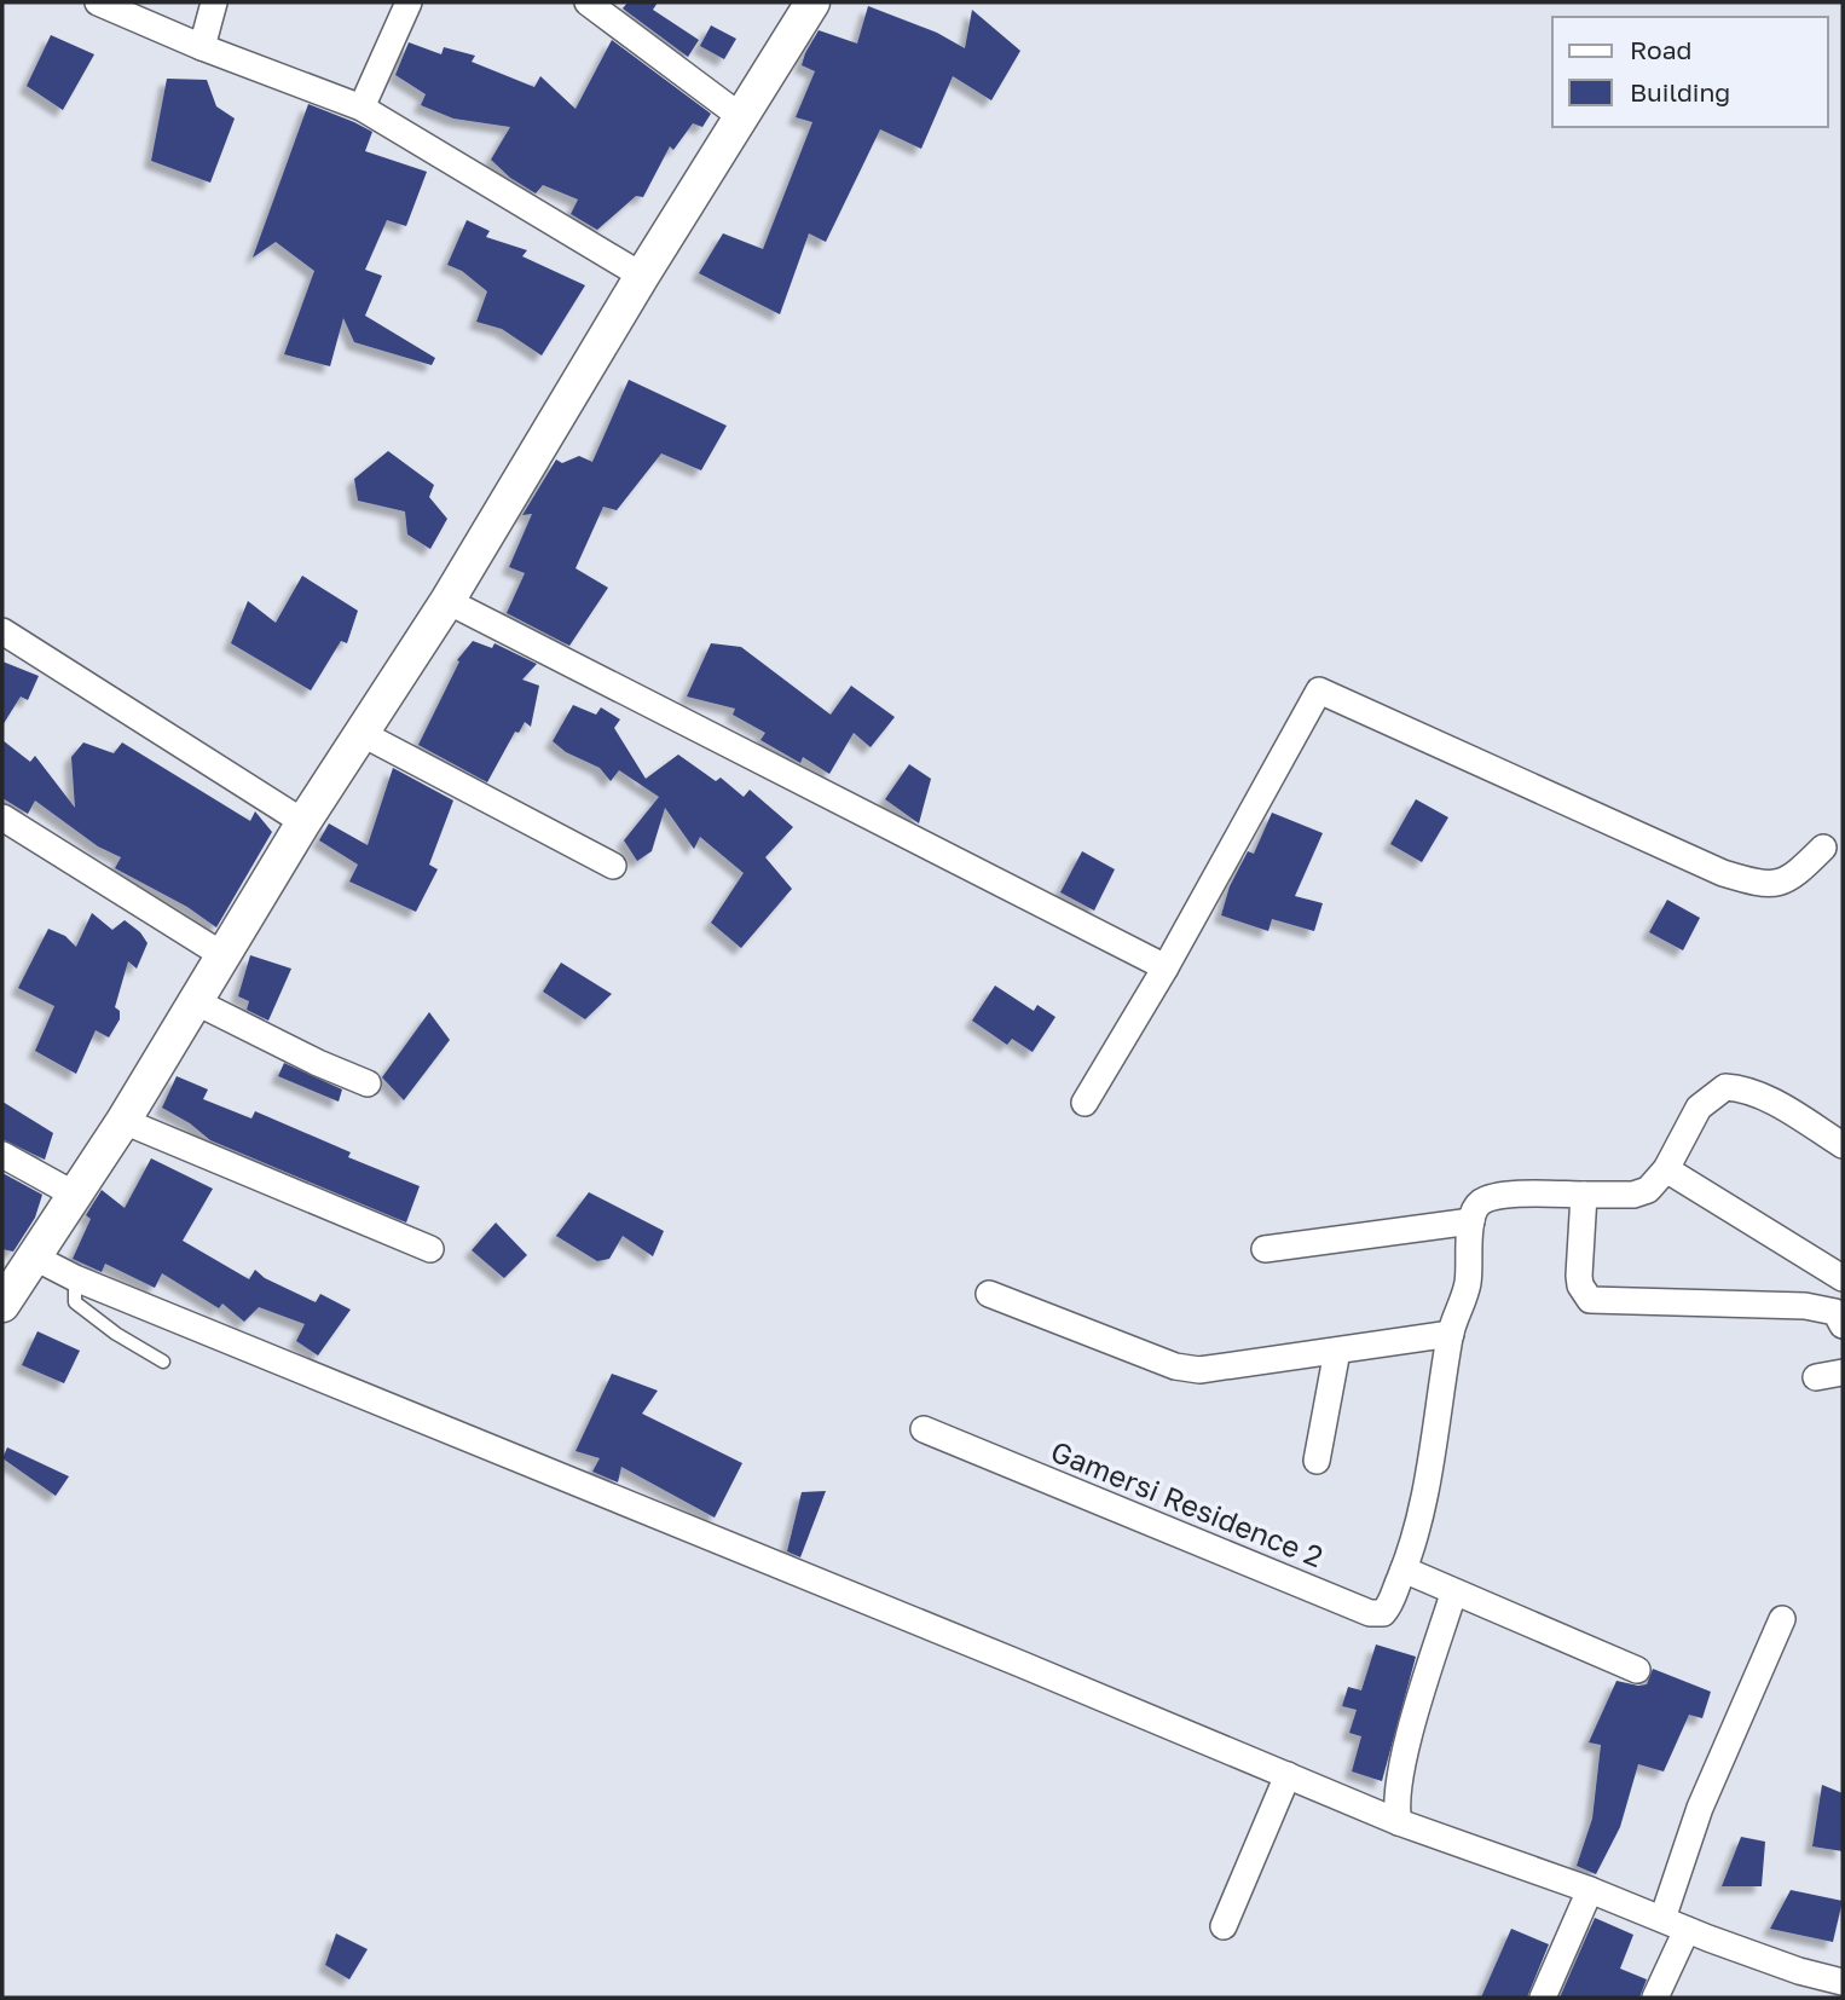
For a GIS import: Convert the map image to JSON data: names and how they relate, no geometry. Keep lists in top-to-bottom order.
{
  "streets": {
    "street": ["Gamersi Residence 2"]
  },
  "legend": ["Road", "Building"]
}
